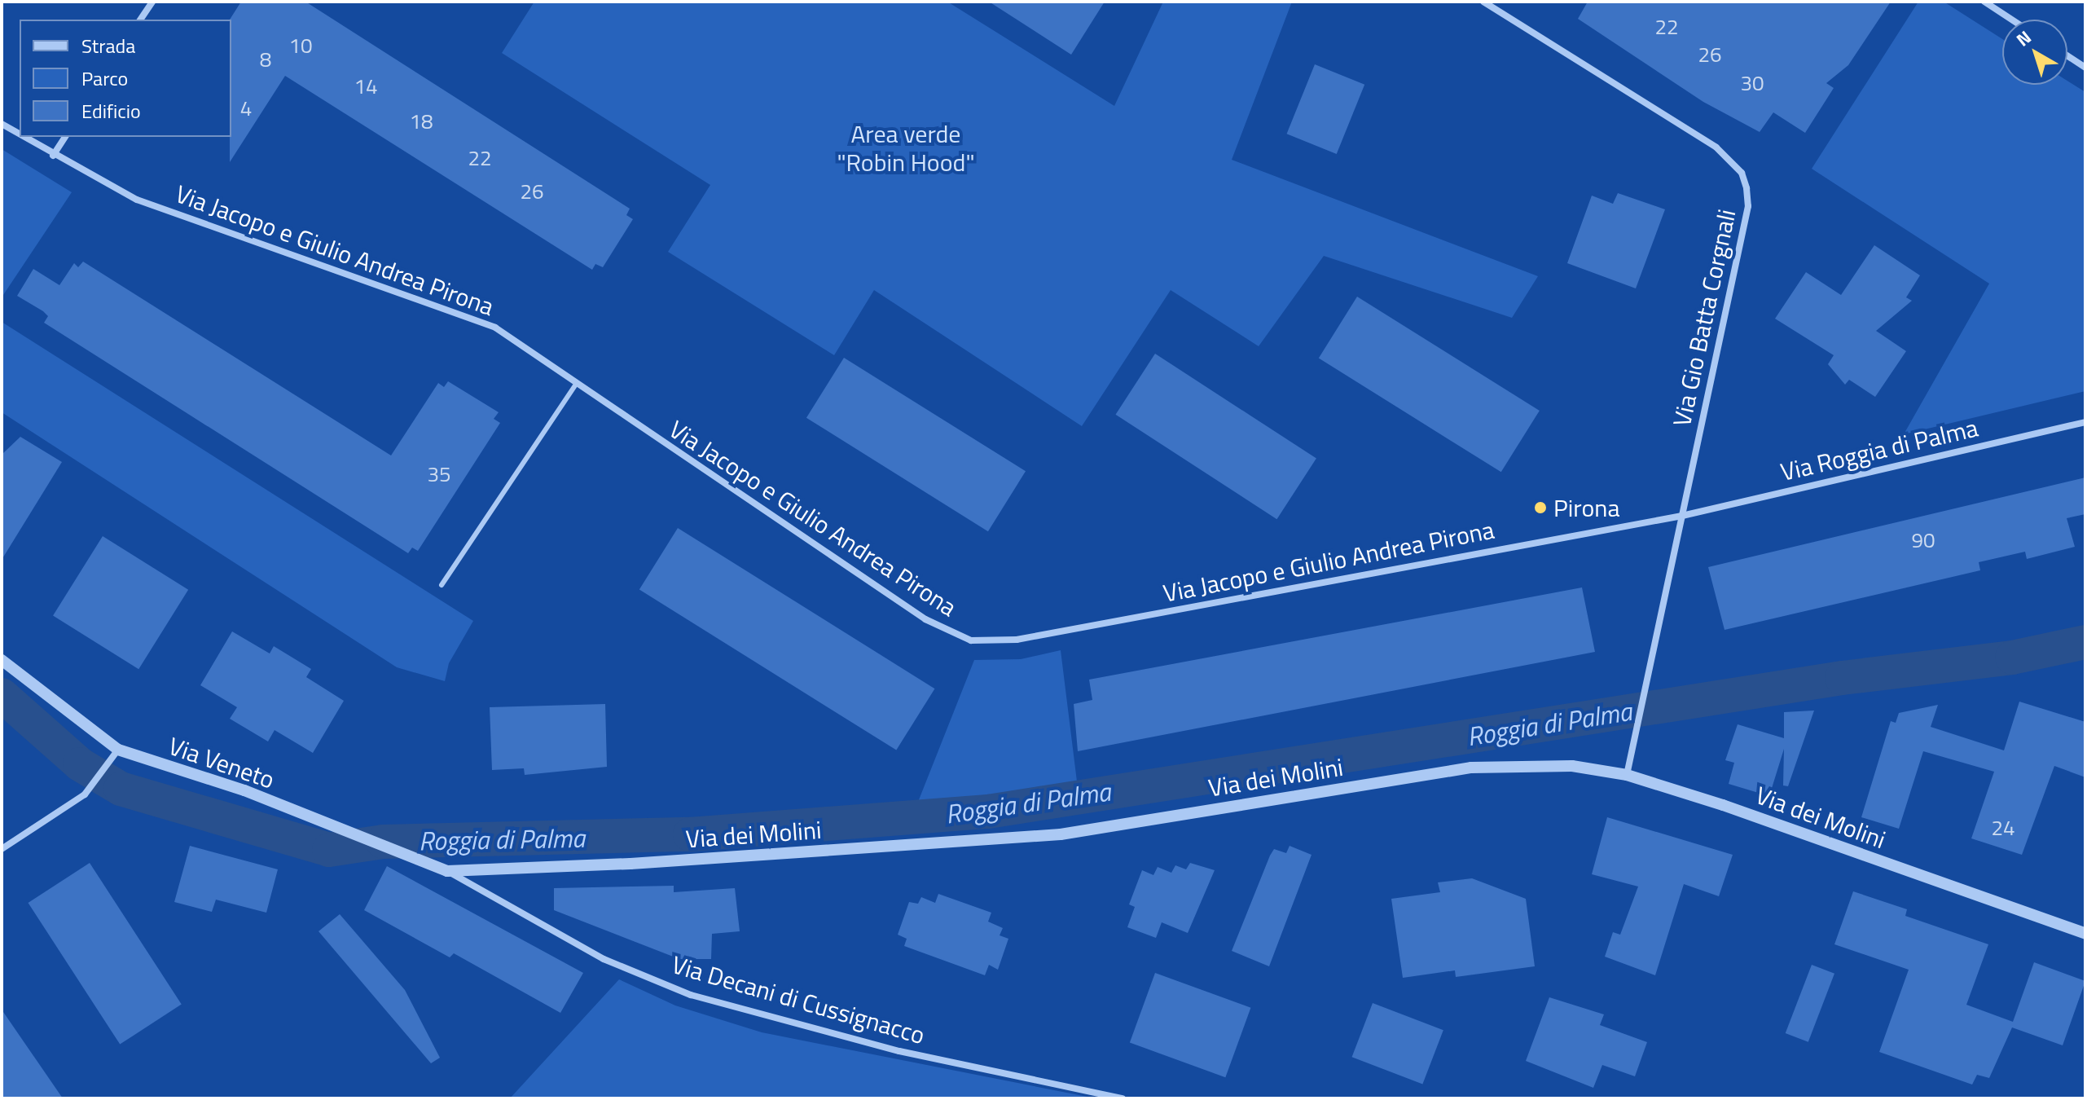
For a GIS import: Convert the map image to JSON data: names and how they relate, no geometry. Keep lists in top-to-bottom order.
{
  "streets": {
    "street": [
      "Via Jacopo e Giulio Andrea Pirona",
      "Via Gio Batta Corgnali",
      "Via Roggia di Palma",
      "Via Veneto",
      "Via dei Molini",
      "Via Decani di Cussignacco"
    ]
  },
  "crossings": [
    ["Via Jacopo e Giulio Andrea Pirona", "Via Gio Batta Corgnali"],
    ["Via Jacopo e Giulio Andrea Pirona", "Via Roggia di Palma"],
    ["Via Gio Batta Corgnali", "Via Roggia di Palma"],
    ["Via Gio Batta Corgnali", "Via dei Molini"],
    ["Via Veneto", "Via dei Molini"],
    ["Via Veneto", "Via Decani di Cussignacco"],
    ["Via dei Molini", "Via Decani di Cussignacco"]
  ],
  "water": ["Roggia di Palma"],
  "parks": ["Area verde \"Robin Hood\""],
  "places": ["Pirona"],
  "house_numbers": [
    "22",
    "10",
    "26",
    "8",
    "30",
    "14",
    "4",
    "18",
    "22",
    "26",
    "35",
    "90",
    "24"
  ],
  "legend": ["Strada", "Parco", "Edificio"],
  "north": "top left"
}
